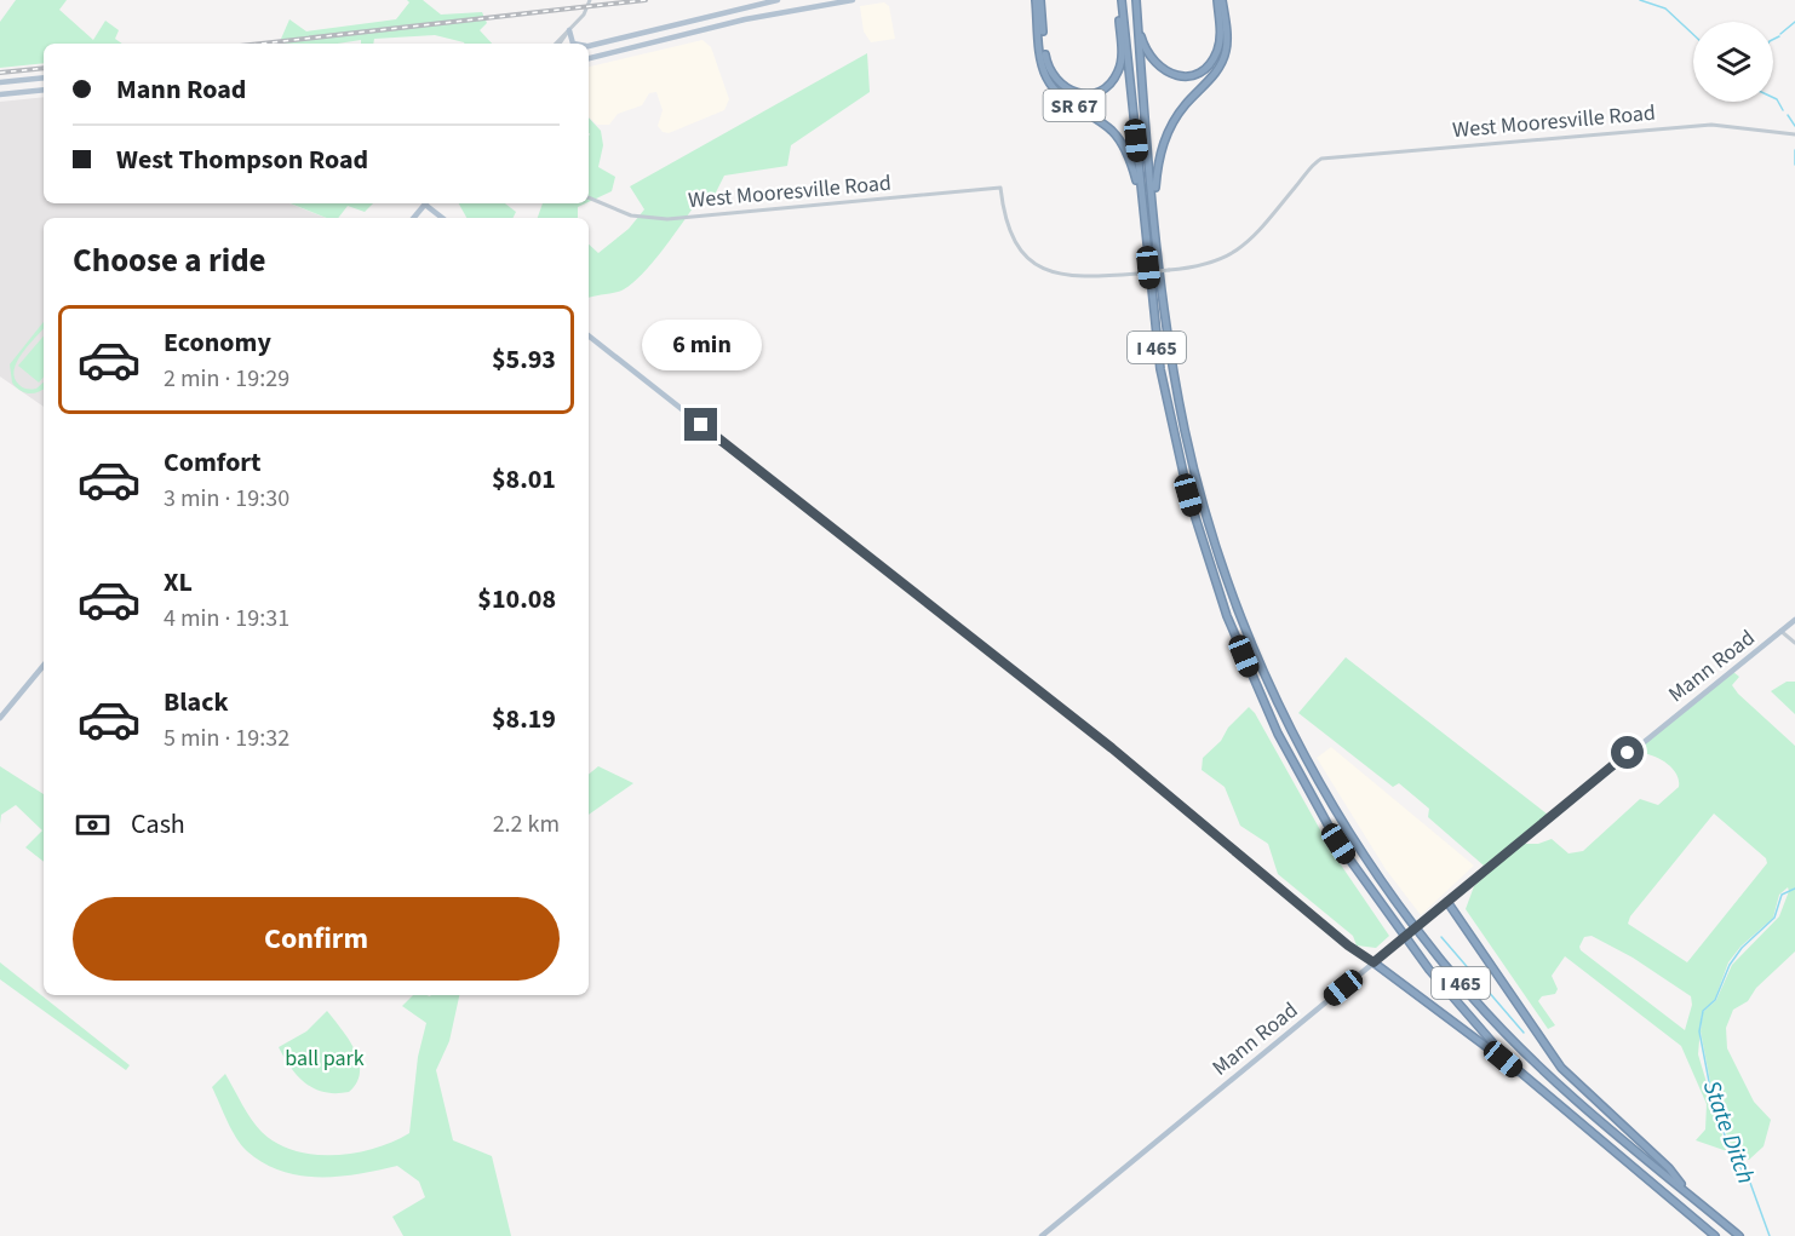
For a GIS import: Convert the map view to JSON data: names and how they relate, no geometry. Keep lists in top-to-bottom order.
{
  "streets": {
    "highway": ["SR 67", "I 465"],
    "main road": ["Mann Road"],
    "street": ["West Mooresville Road"]
  },
  "crossings": [
    ["SR 67", "I 465"]
  ],
  "water": ["State Ditch"],
  "parks": ["ball park"],
  "page": {
    "banner": ["Mann Road", "West Thompson Road"],
    "heading": "Choose a ride",
    "list": [
      {
        "name": "Economy",
        "note": "2 min · 19:29",
        "value": "$5.93"
      },
      {
        "name": "Comfort",
        "note": "3 min · 19:30",
        "value": "$8.01"
      },
      {
        "name": "XL",
        "note": "4 min · 19:31",
        "value": "$10.08"
      },
      {
        "name": "Black",
        "note": "5 min · 19:32",
        "value": "$8.19"
      }
    ],
    "bubble": "6 min",
    "pay": ["Cash", "2.2 km"],
    "buttons": "Confirm"
  }
}
